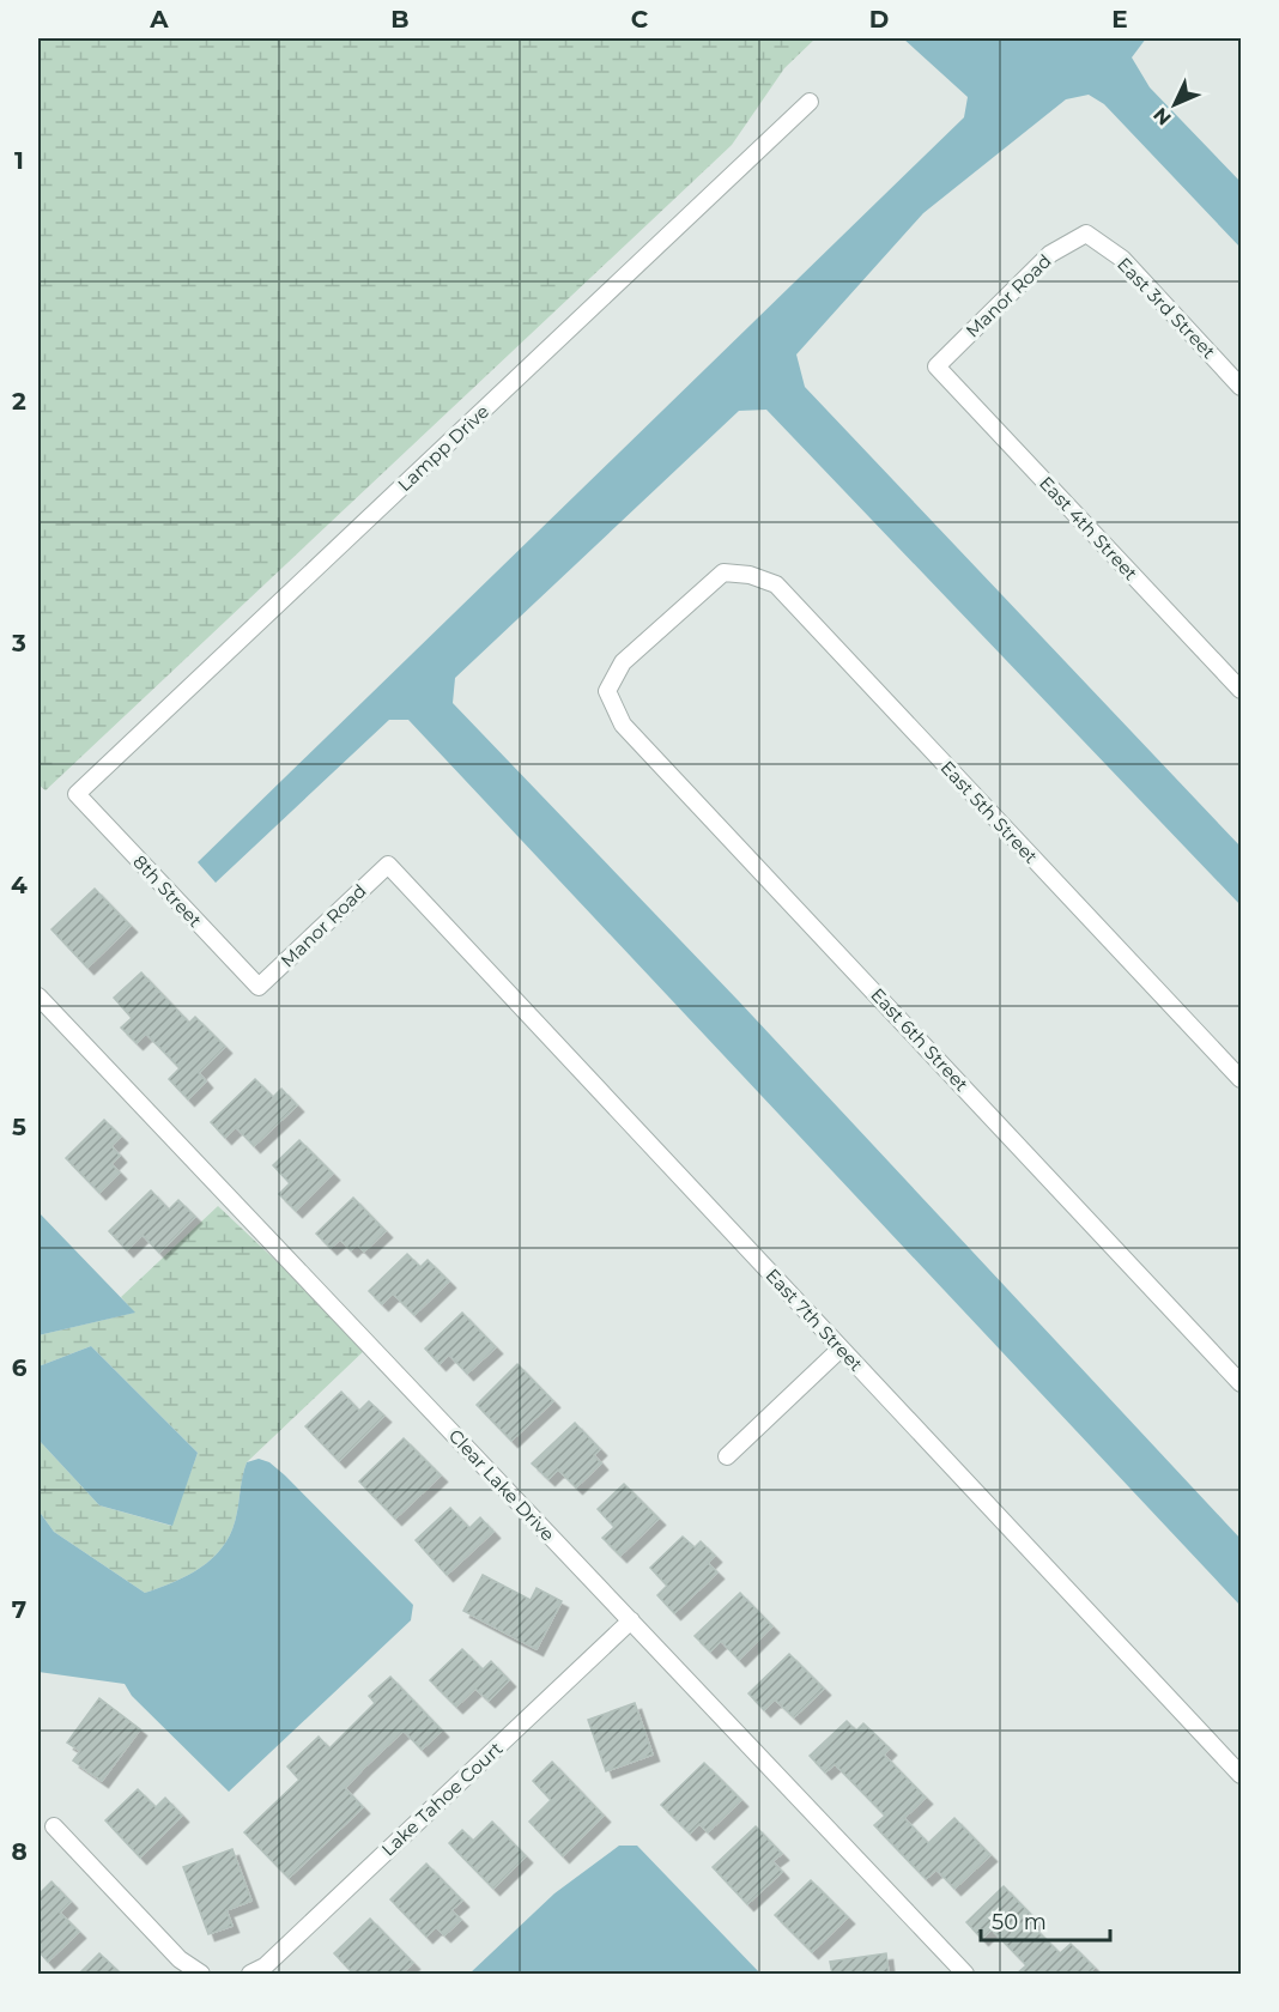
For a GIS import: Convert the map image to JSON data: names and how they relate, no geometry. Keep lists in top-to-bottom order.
{
  "streets": {
    "street": [
      "Manor Road",
      "East 3rd Street",
      "Lampp Drive",
      "East 4th Street",
      "East 5th Street",
      "8th Street",
      "East 6th Street",
      "East 7th Street",
      "Clear Lake Drive",
      "Lake Tahoe Court"
    ]
  },
  "crossings": [
    ["Manor Road", "East 3rd Street"],
    ["Manor Road", "East 4th Street"],
    ["Manor Road", "8th Street"],
    ["Manor Road", "East 7th Street"],
    ["Lampp Drive", "8th Street"],
    ["East 5th Street", "East 6th Street"],
    ["Clear Lake Drive", "Lake Tahoe Court"]
  ],
  "scale_bar": "50 m",
  "north": "bottom left",
  "grid": {
    "columns": [
      "A",
      "B",
      "C",
      "D",
      "E"
    ],
    "rows": [
      "1",
      "2",
      "3",
      "4",
      "5",
      "6",
      "7",
      "8"
    ]
  }
}
